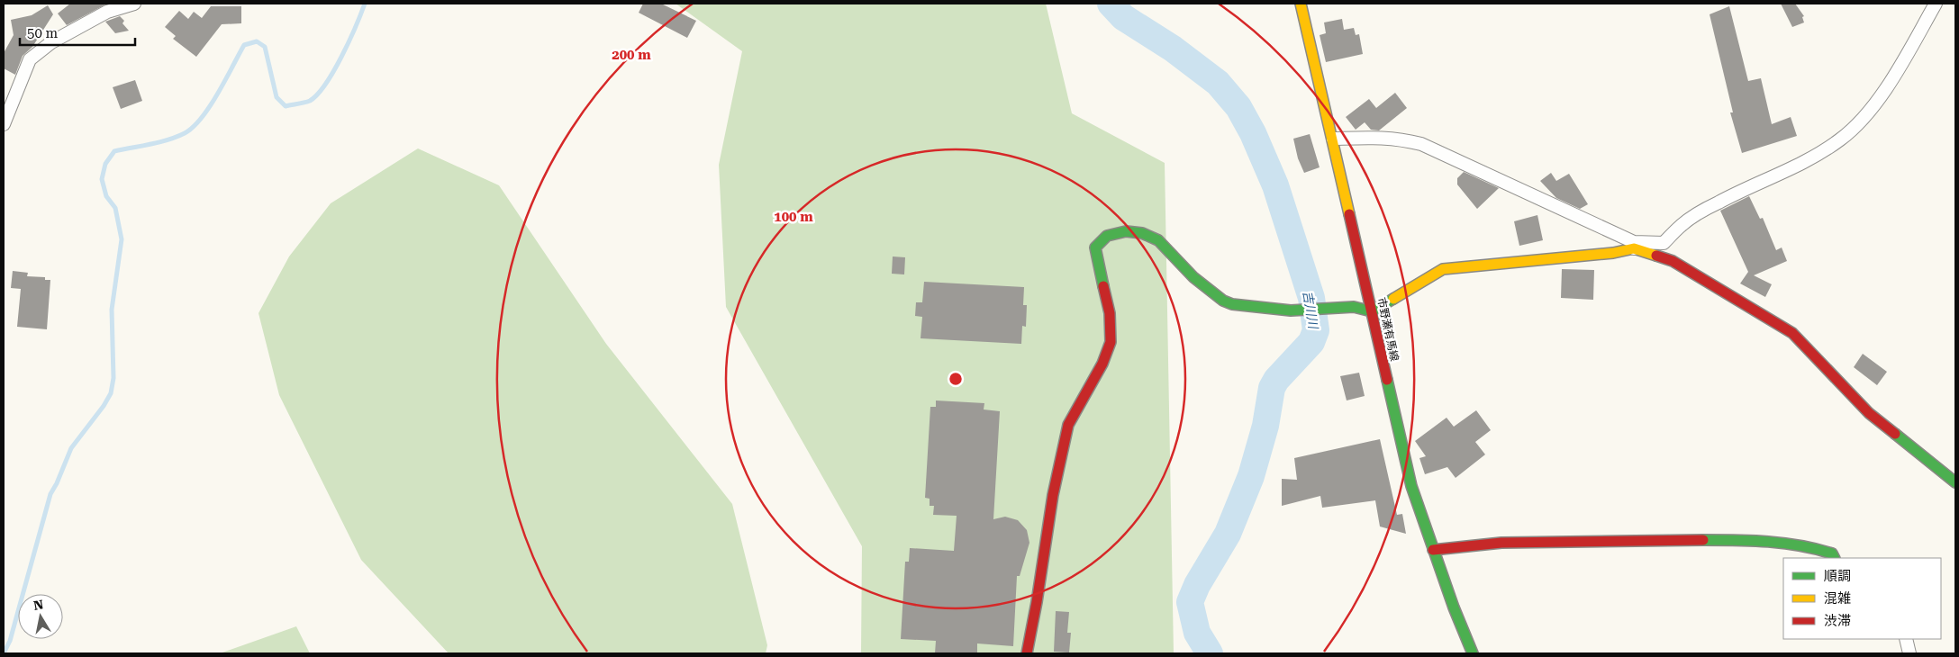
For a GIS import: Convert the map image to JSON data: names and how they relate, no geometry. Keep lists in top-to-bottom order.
{
  "streets": {
    "street": ["市野瀬有馬線"]
  },
  "water": ["吉川川"],
  "legend": ["順調", "混雑", "渋滞"],
  "scale_bar": "50 m",
  "north": "top",
  "rings": ["200 m", "100 m"]
}
